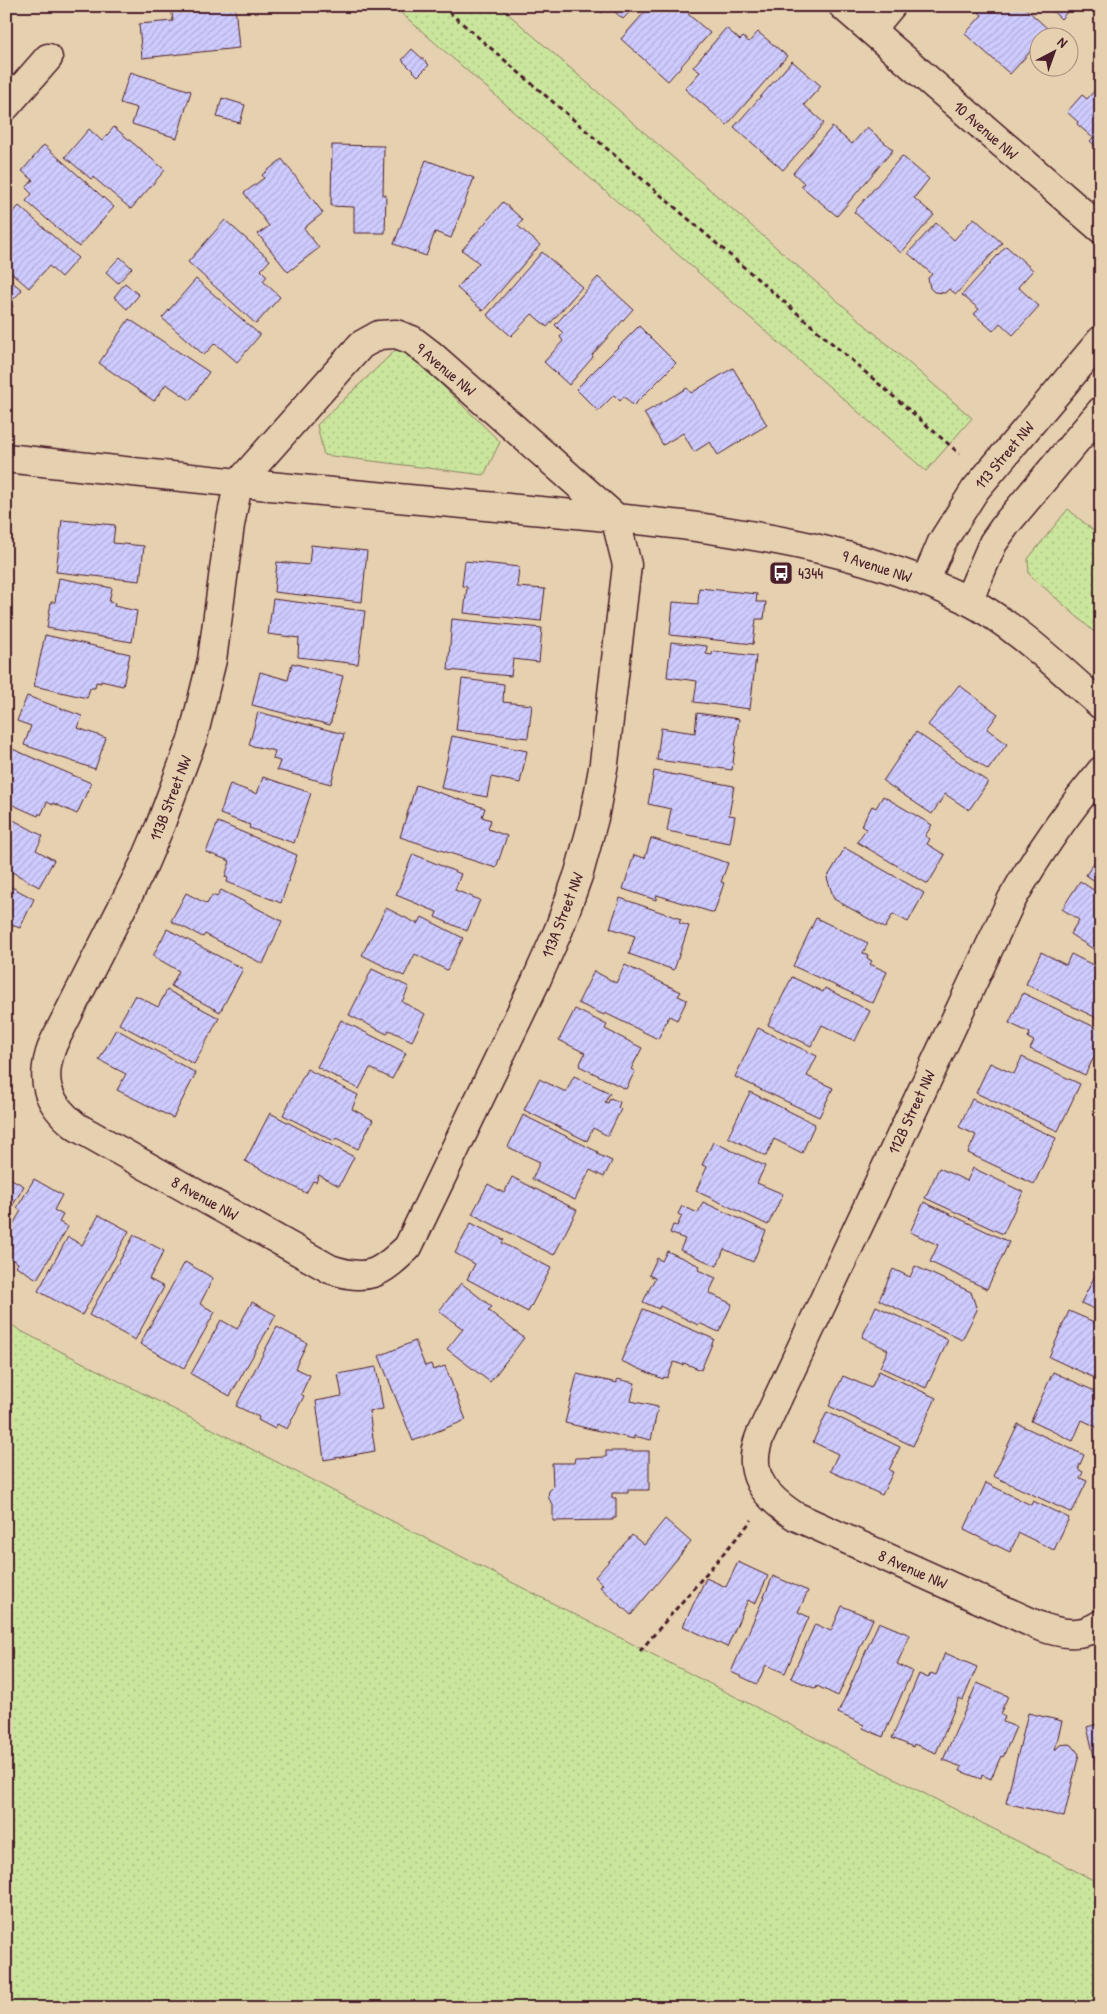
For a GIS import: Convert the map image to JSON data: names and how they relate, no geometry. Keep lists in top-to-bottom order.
{
  "streets": {
    "street": [
      "10 Avenue NW",
      "9 Avenue NW",
      "113 Street NW",
      "113B Street NW",
      "113A Street NW",
      "112B Street NW",
      "8 Avenue NW"
    ]
  },
  "crossings": [
    ["9 Avenue NW", "113 Street NW"],
    ["9 Avenue NW", "113B Street NW"],
    ["9 Avenue NW", "113A Street NW"],
    ["113B Street NW", "8 Avenue NW"],
    ["113A Street NW", "8 Avenue NW"],
    ["112B Street NW", "8 Avenue NW"]
  ],
  "places": {
    "bus stop": ["4344"]
  },
  "north": "top right"
}
